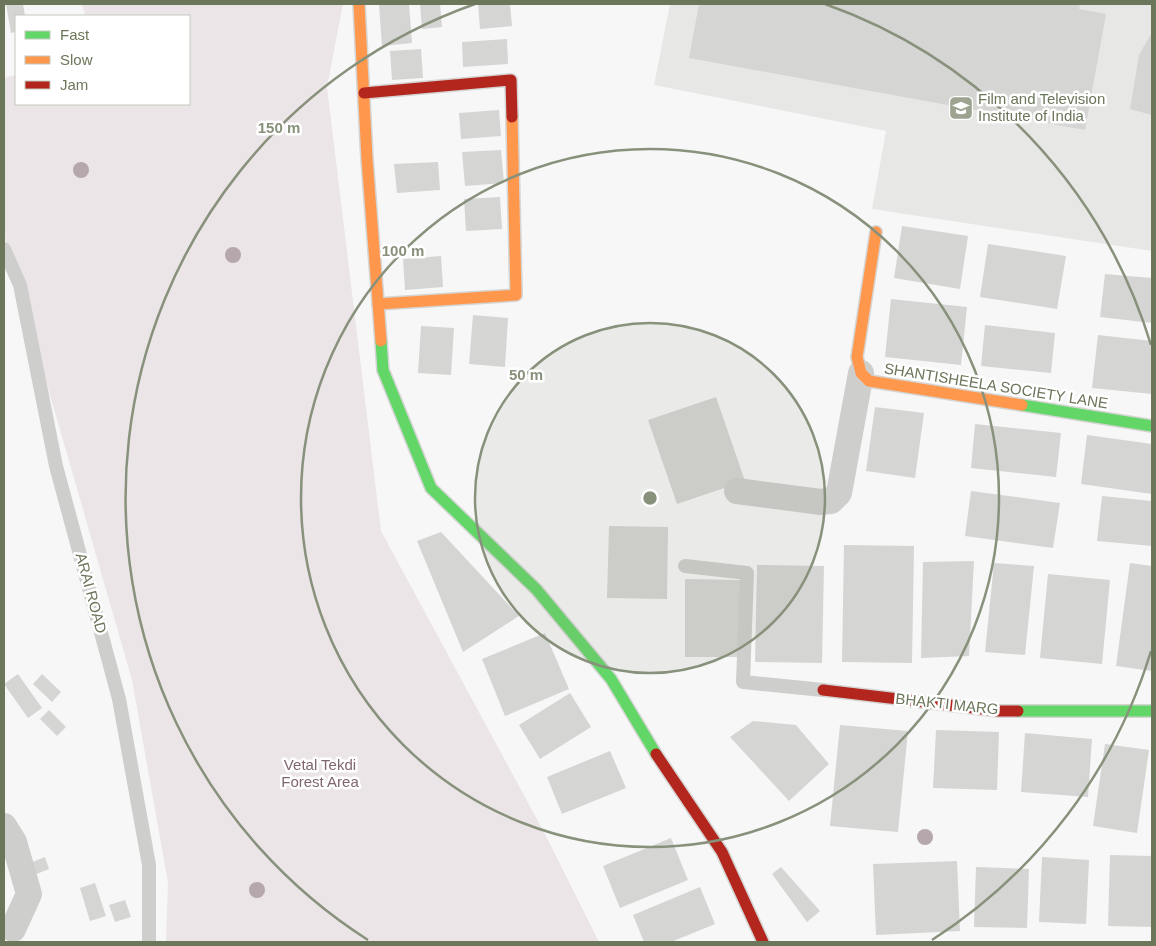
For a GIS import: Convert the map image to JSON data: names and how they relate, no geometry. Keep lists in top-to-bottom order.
{
  "streets": {
    "street": ["SHANTISHEELA SOCIETY LANE", "BHAKTI MARG"],
    "lane": ["ARAI ROAD"]
  },
  "parks": ["Vetal Tekdi Forest Area"],
  "places": {
    "school or university": ["Film and Television Institute of India"]
  },
  "legend": ["Fast", "Slow", "Jam"],
  "rings": ["150 m", "100 m", "50 m"]
}
